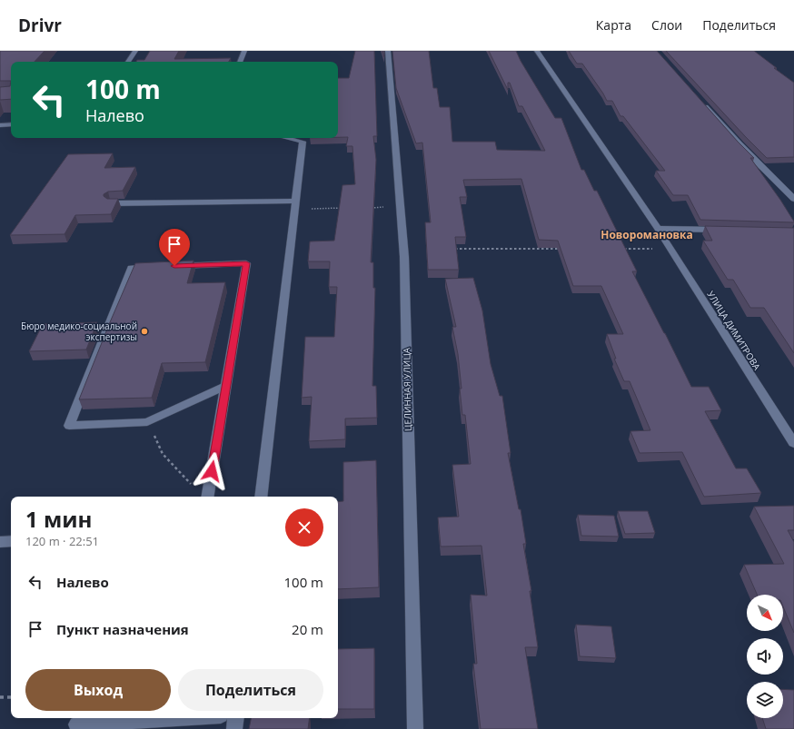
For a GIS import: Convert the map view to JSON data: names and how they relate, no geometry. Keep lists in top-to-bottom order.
{
  "streets": {
    "street": ["УЛИЦА ДИМИТРОВА", "ЦЕЛИННАЯ УЛИЦА"]
  },
  "districts": ["Новоромановка"],
  "places": ["Бюро медико-социальной экспертизы"],
  "north": "bottom right",
  "page": {
    "header": "Drivr",
    "nav": ["Карта", "Слои", "Поделиться"],
    "turn": ["100 m", "Налево"],
    "heading": ["1 мин", "120 m · 22:51"],
    "list": [
      {
        "name": "Налево",
        "value": "100 m"
      },
      {
        "name": "Пункт назначения",
        "value": "20 m"
      }
    ],
    "buttons": ["Выход", "Поделиться"]
  }
}
